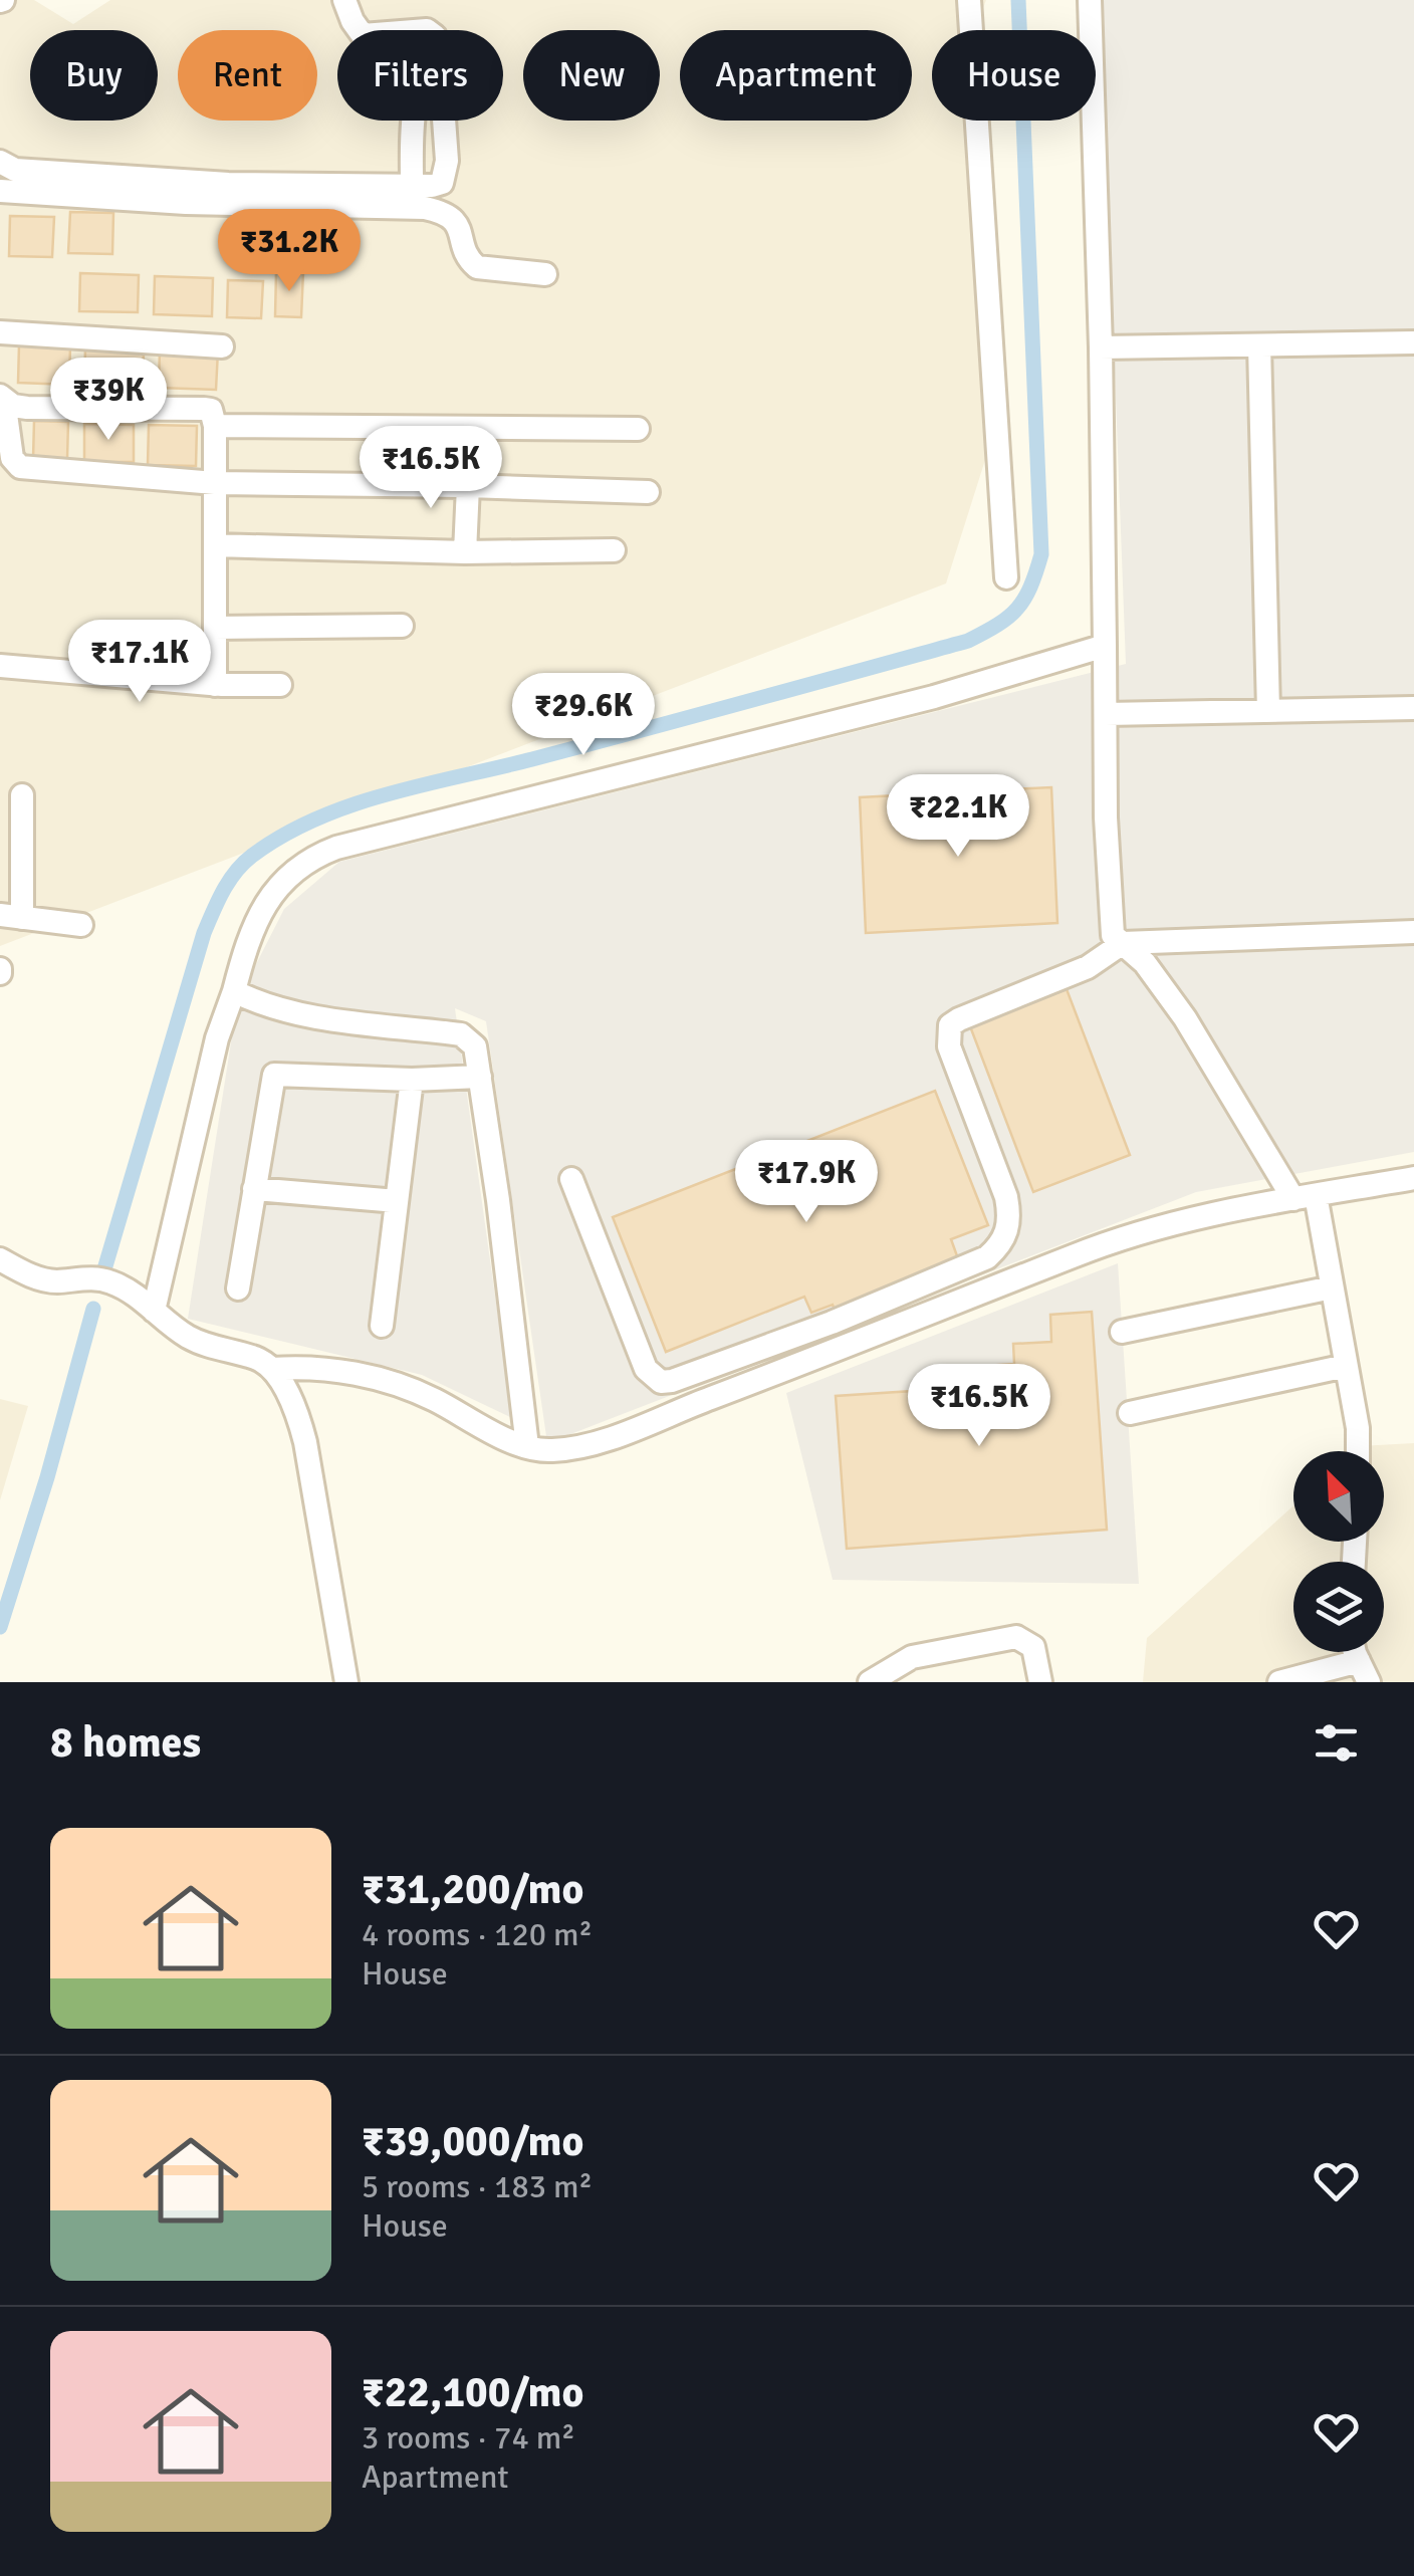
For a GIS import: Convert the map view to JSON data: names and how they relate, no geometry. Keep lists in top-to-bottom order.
{
  "north": "top left",
  "page": {
    "chip": [
      "Buy",
      "Rent",
      "Filters",
      "New",
      "Apartment",
      "House"
    ],
    "price": [
      "₹31.2K",
      "₹39K",
      "₹16.5K",
      "₹17.1K",
      "₹29.6K",
      "₹22.1K",
      "₹17.9K",
      "₹16.5K"
    ],
    "heading": "8 homes",
    "list": [
      {
        "name": "₹31,200/mo",
        "note": "4 rooms · 120 m² · House"
      },
      {
        "name": "₹39,000/mo",
        "note": "5 rooms · 183 m² · House"
      },
      {
        "name": "₹22,100/mo",
        "note": "3 rooms · 74 m² · Apartment"
      }
    ]
  }
}
